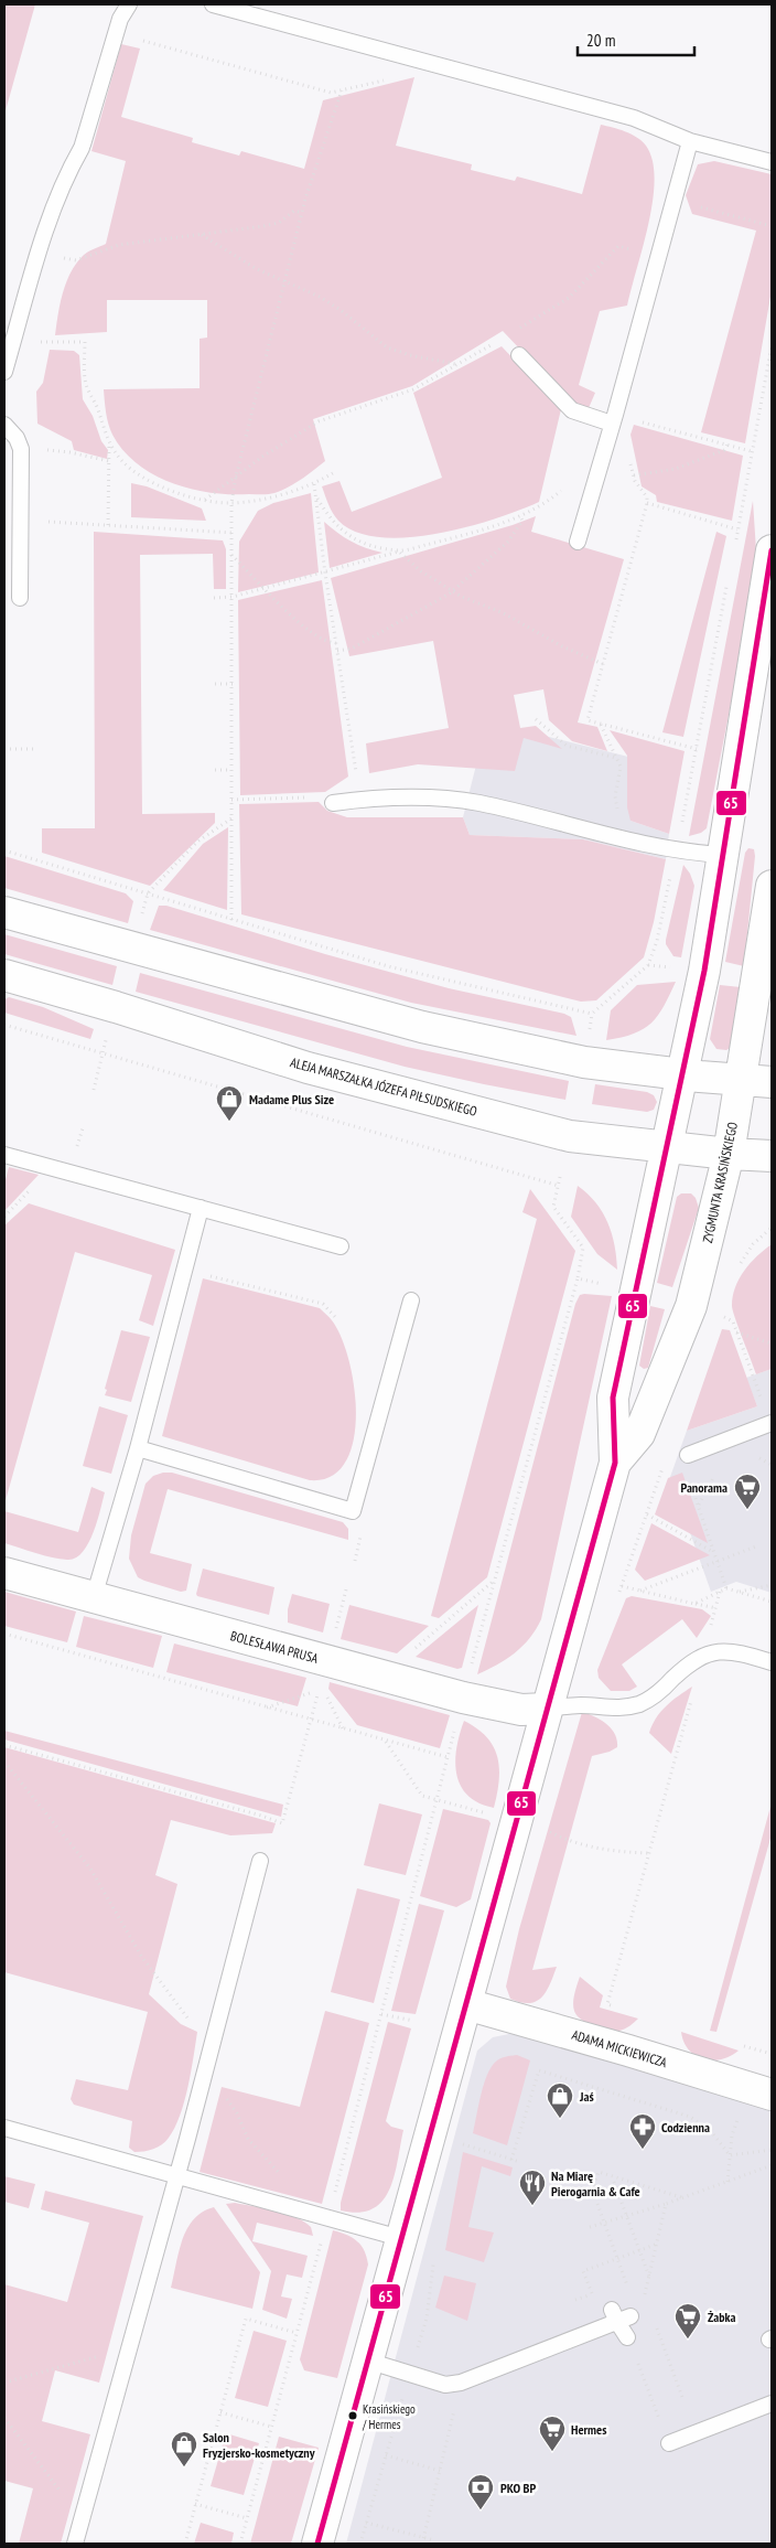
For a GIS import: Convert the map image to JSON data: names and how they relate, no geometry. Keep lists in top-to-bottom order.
{
  "streets": {
    "street": [
      "ALEJA MARSZAŁKA JÓZEFA PIŁSUDSKIEGO",
      "ZYGMUNTA KRASIŃSKIEGO",
      "BOLESŁAWA PRUSA",
      "ADAMA MICKIEWICZA"
    ]
  },
  "crossings": [
    ["ALEJA MARSZAŁKA JÓZEFA PIŁSUDSKIEGO", "ZYGMUNTA KRASIŃSKIEGO"],
    ["ZYGMUNTA KRASIŃSKIEGO", "BOLESŁAWA PRUSA"],
    ["ZYGMUNTA KRASIŃSKIEGO", "ADAMA MICKIEWICZA"]
  ],
  "places": {
    "shop": ["Madame Plus Size", "Jaś", "Salon Fryzjersko-kosmetyczny"],
    "supermarket": ["Panorama", "Żabka", "Hermes"],
    "pharmacy": ["Codzienna"],
    "restaurant": ["Na Miarę Pierogarnia & Cafe"],
    "other": ["Krasińskiego / Hermes"],
    "bank": ["PKO BP"]
  },
  "lines": ["transit line 65"],
  "scale_bar": "20 m"
}
